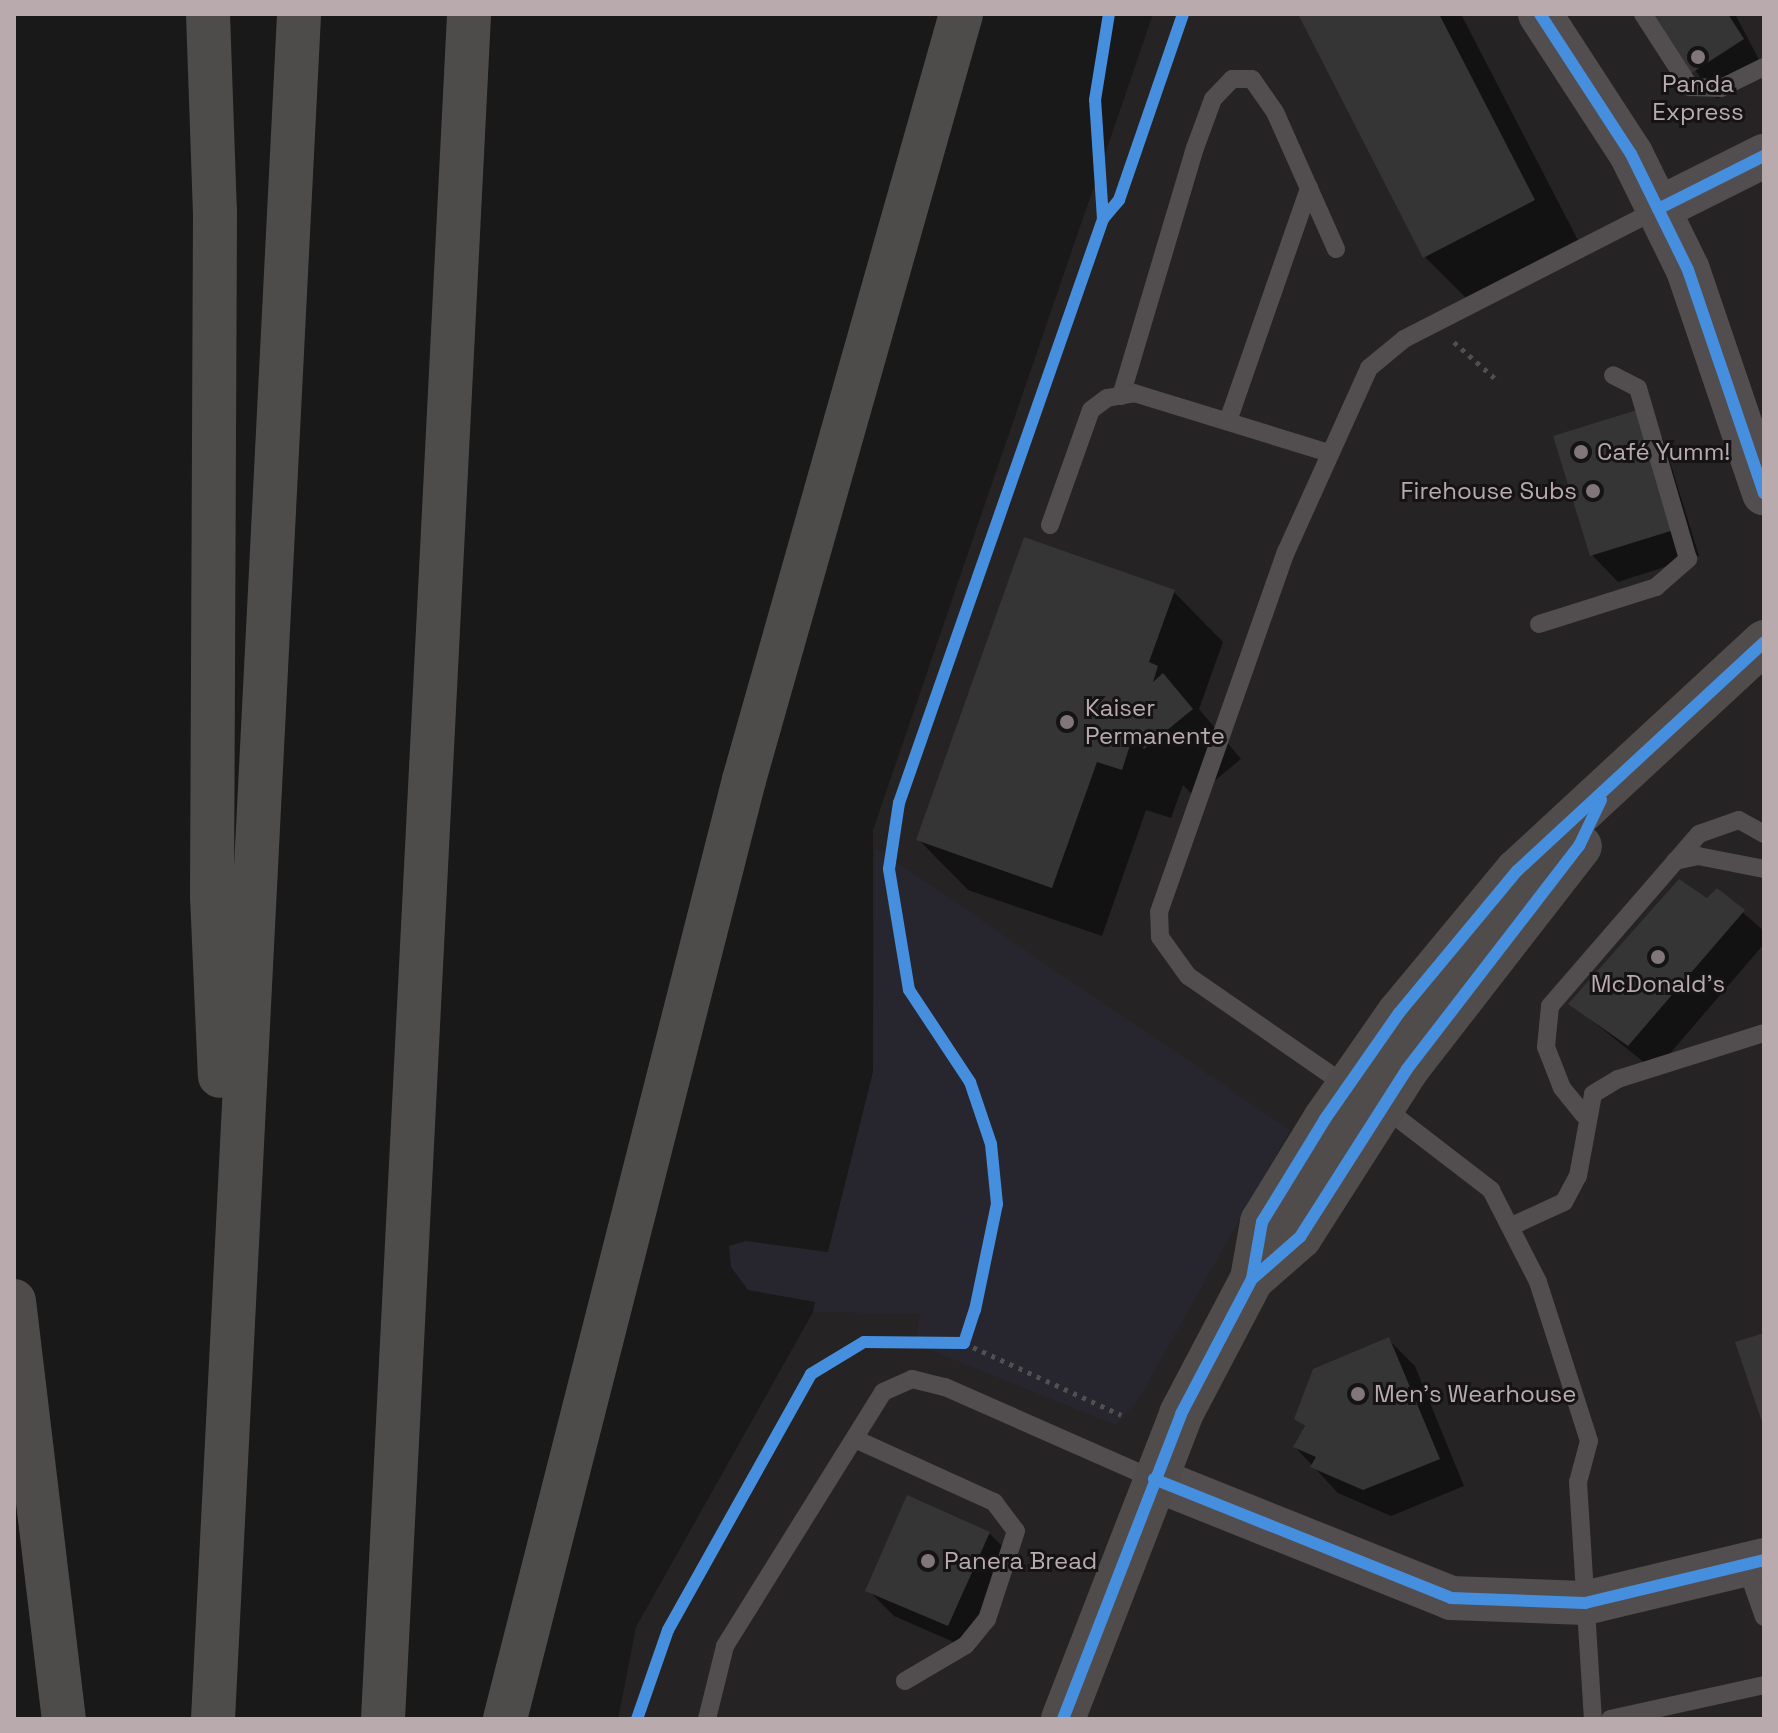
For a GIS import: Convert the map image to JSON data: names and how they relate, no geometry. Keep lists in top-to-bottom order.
{
  "places": [
    "Panda Express",
    "Café Yumm!",
    "Firehouse Subs",
    "Kaiser Permanente",
    "McDonald's",
    "Men's Wearhouse",
    "Panera Bread"
  ]
}
